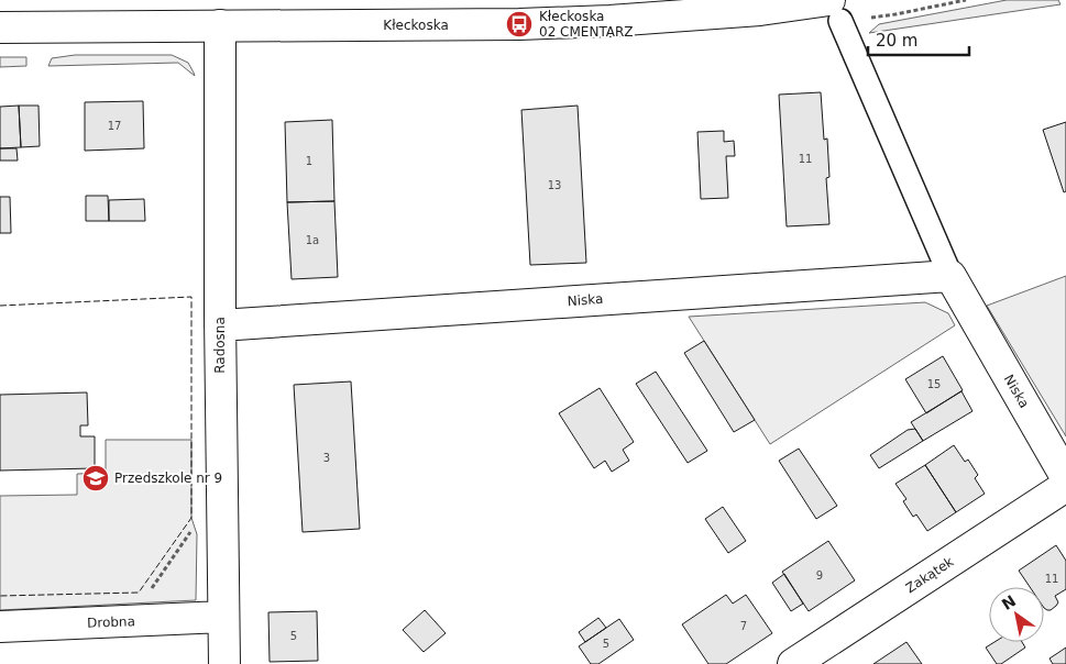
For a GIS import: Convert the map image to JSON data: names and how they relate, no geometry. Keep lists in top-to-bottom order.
{
  "streets": {
    "street": [
      "Kłeckoska",
      "Niska",
      "Radosna",
      "Zakątek",
      "Drobna"
    ]
  },
  "crossings": [
    ["Kłeckoska", "Niska"],
    ["Kłeckoska", "Radosna"],
    ["Niska", "Radosna"],
    ["Radosna", "Drobna"]
  ],
  "places": {
    "bus stop": ["Kłeckoska 02 CMENTARZ"],
    "school or university": ["Przedszkole nr 9"]
  },
  "house_numbers": [
    "17",
    "11",
    "1",
    "13",
    "1a",
    "15",
    "3",
    "9",
    "11",
    "7",
    "5",
    "5"
  ],
  "scale_bar": "20 m",
  "north": "top left"
}
